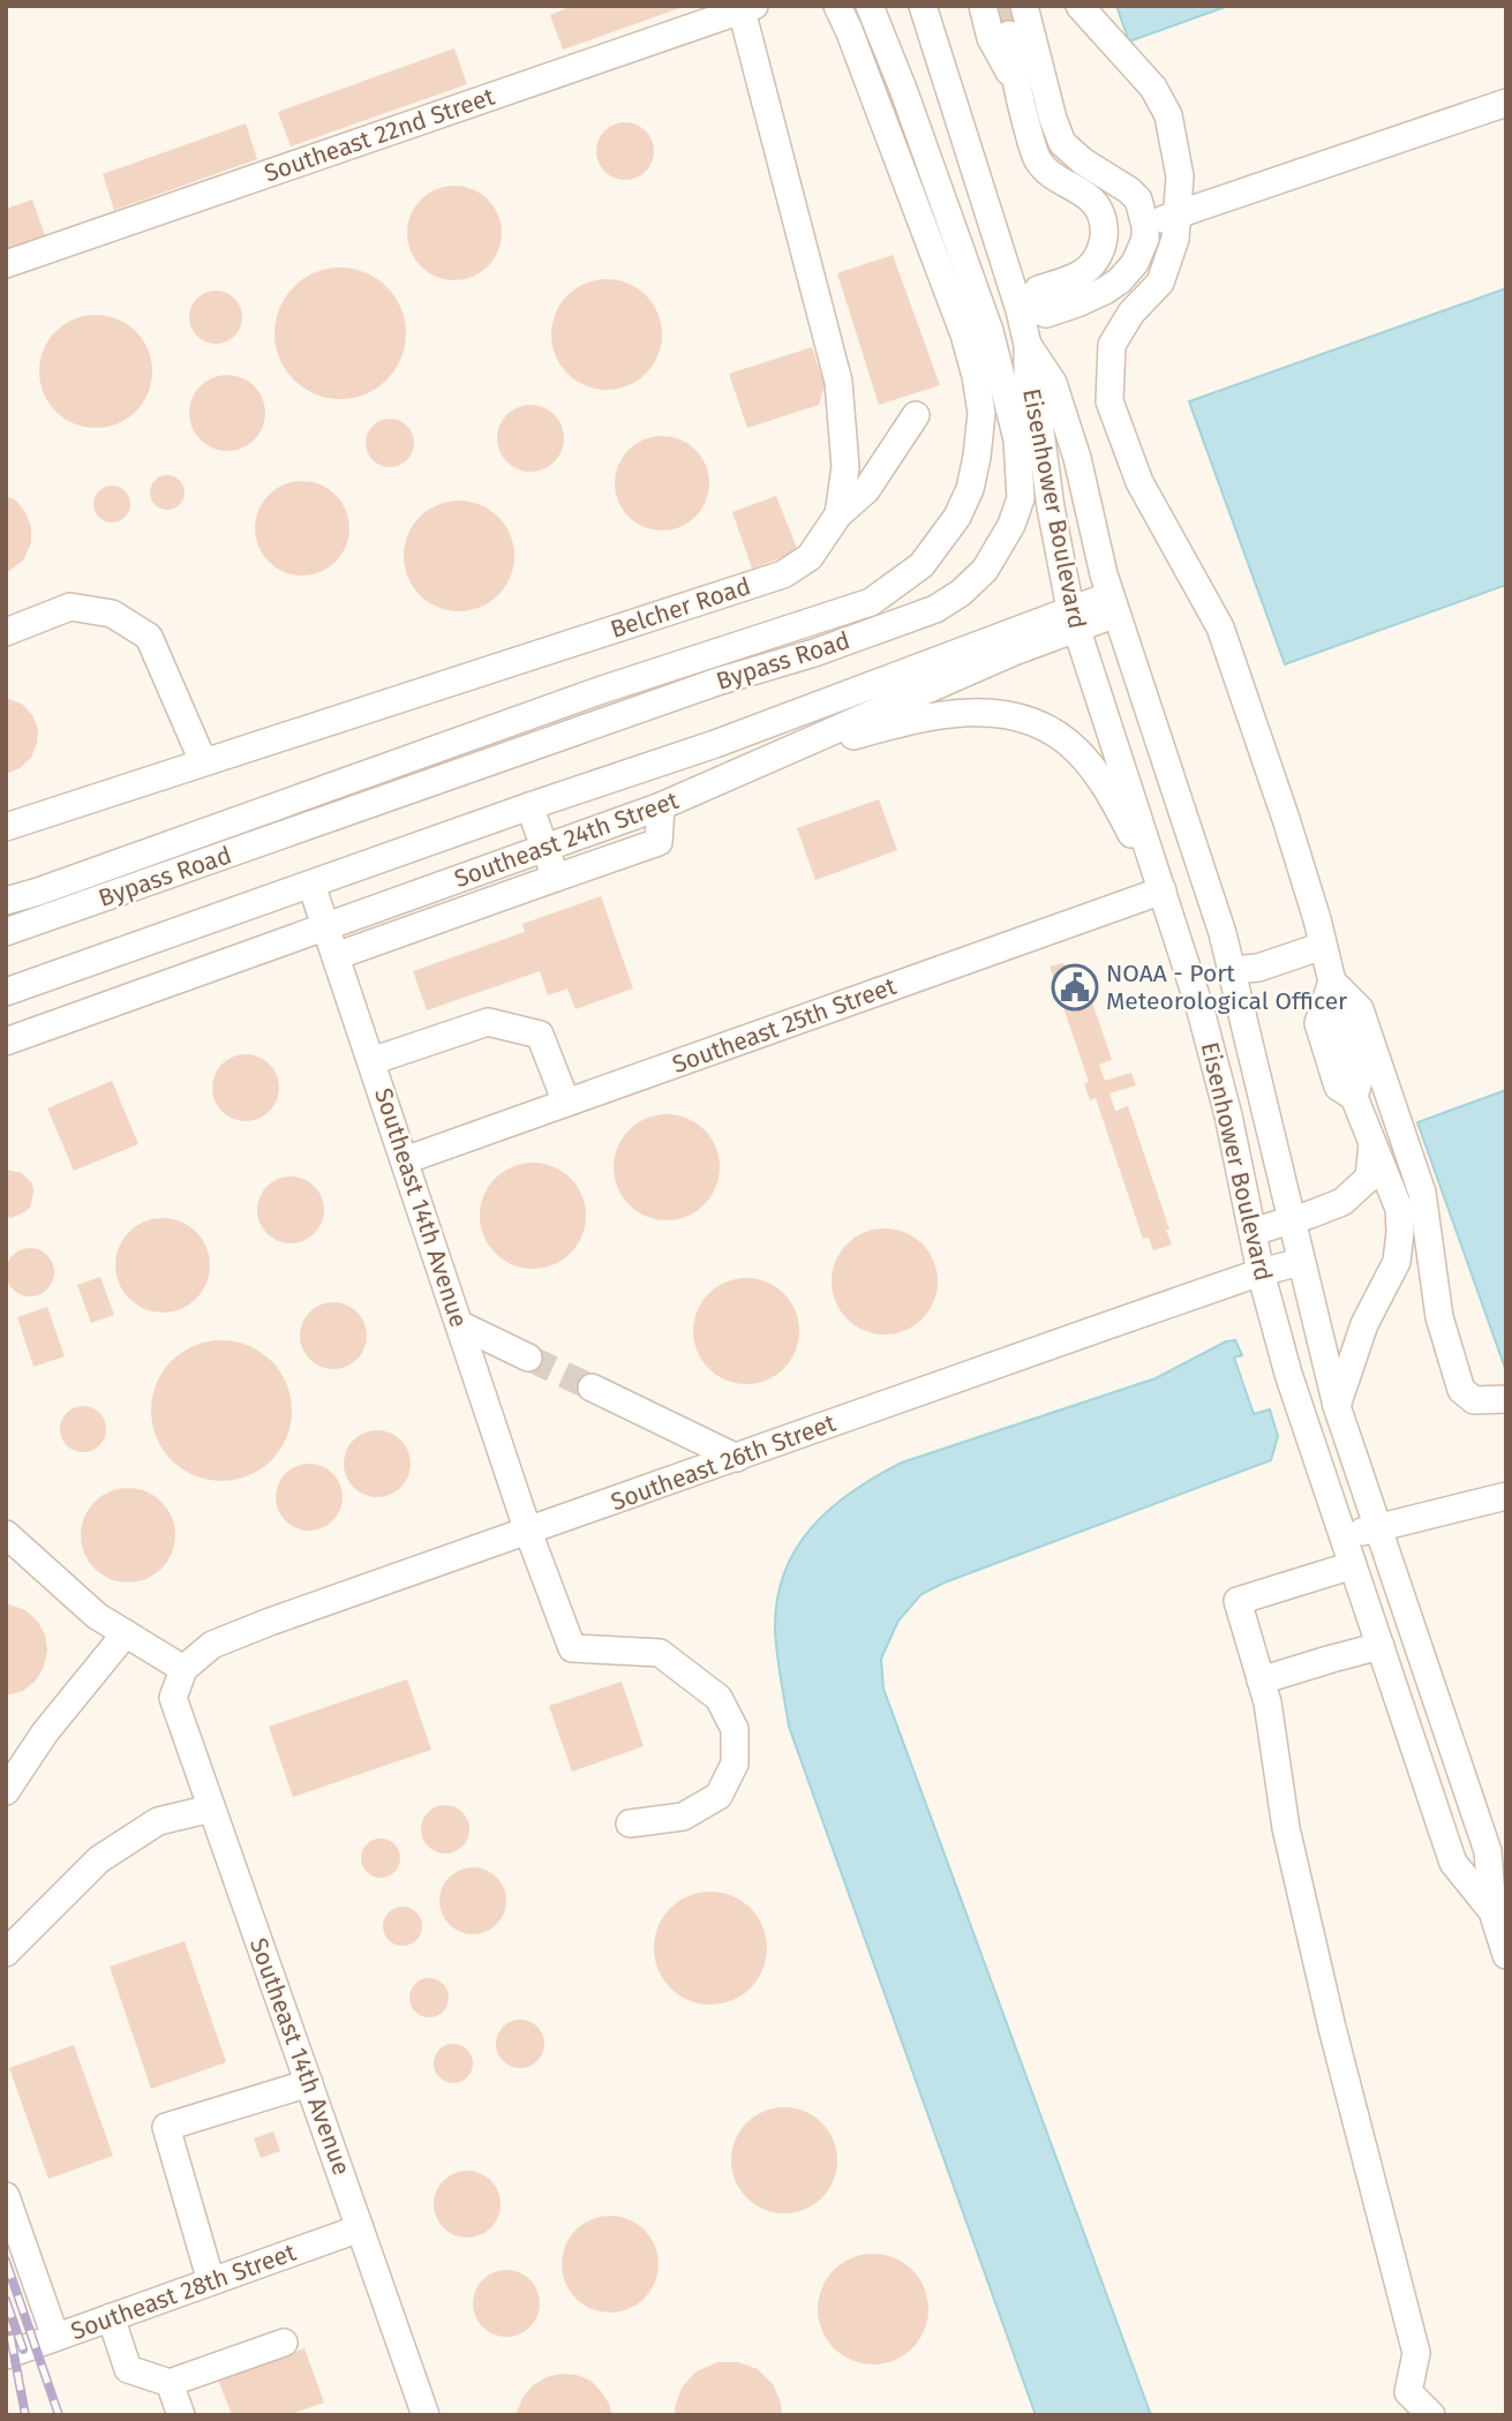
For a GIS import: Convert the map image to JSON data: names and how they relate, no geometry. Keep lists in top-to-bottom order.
{
  "streets": {
    "street": [
      "Southeast 22nd Street",
      "Eisenhower Boulevard",
      "Belcher Road",
      "Bypass Road",
      "Southeast 24th Street",
      "Southeast 25th Street",
      "Southeast 14th Avenue",
      "Southeast 26th Street",
      "Southeast 28th Street"
    ]
  },
  "crossings": [
    ["Southeast 22nd Street", "Belcher Road"],
    ["Eisenhower Boulevard", "Southeast 24th Street"],
    ["Eisenhower Boulevard", "Southeast 25th Street"],
    ["Eisenhower Boulevard", "Southeast 26th Street"],
    ["Southeast 24th Street", "Southeast 14th Avenue"],
    ["Southeast 25th Street", "Southeast 14th Avenue"],
    ["Southeast 14th Avenue", "Southeast 26th Street"],
    ["Southeast 14th Avenue", "Southeast 28th Street"]
  ],
  "places": {
    "public building": ["NOAA - Port Meteorological Officer"]
  }
}
